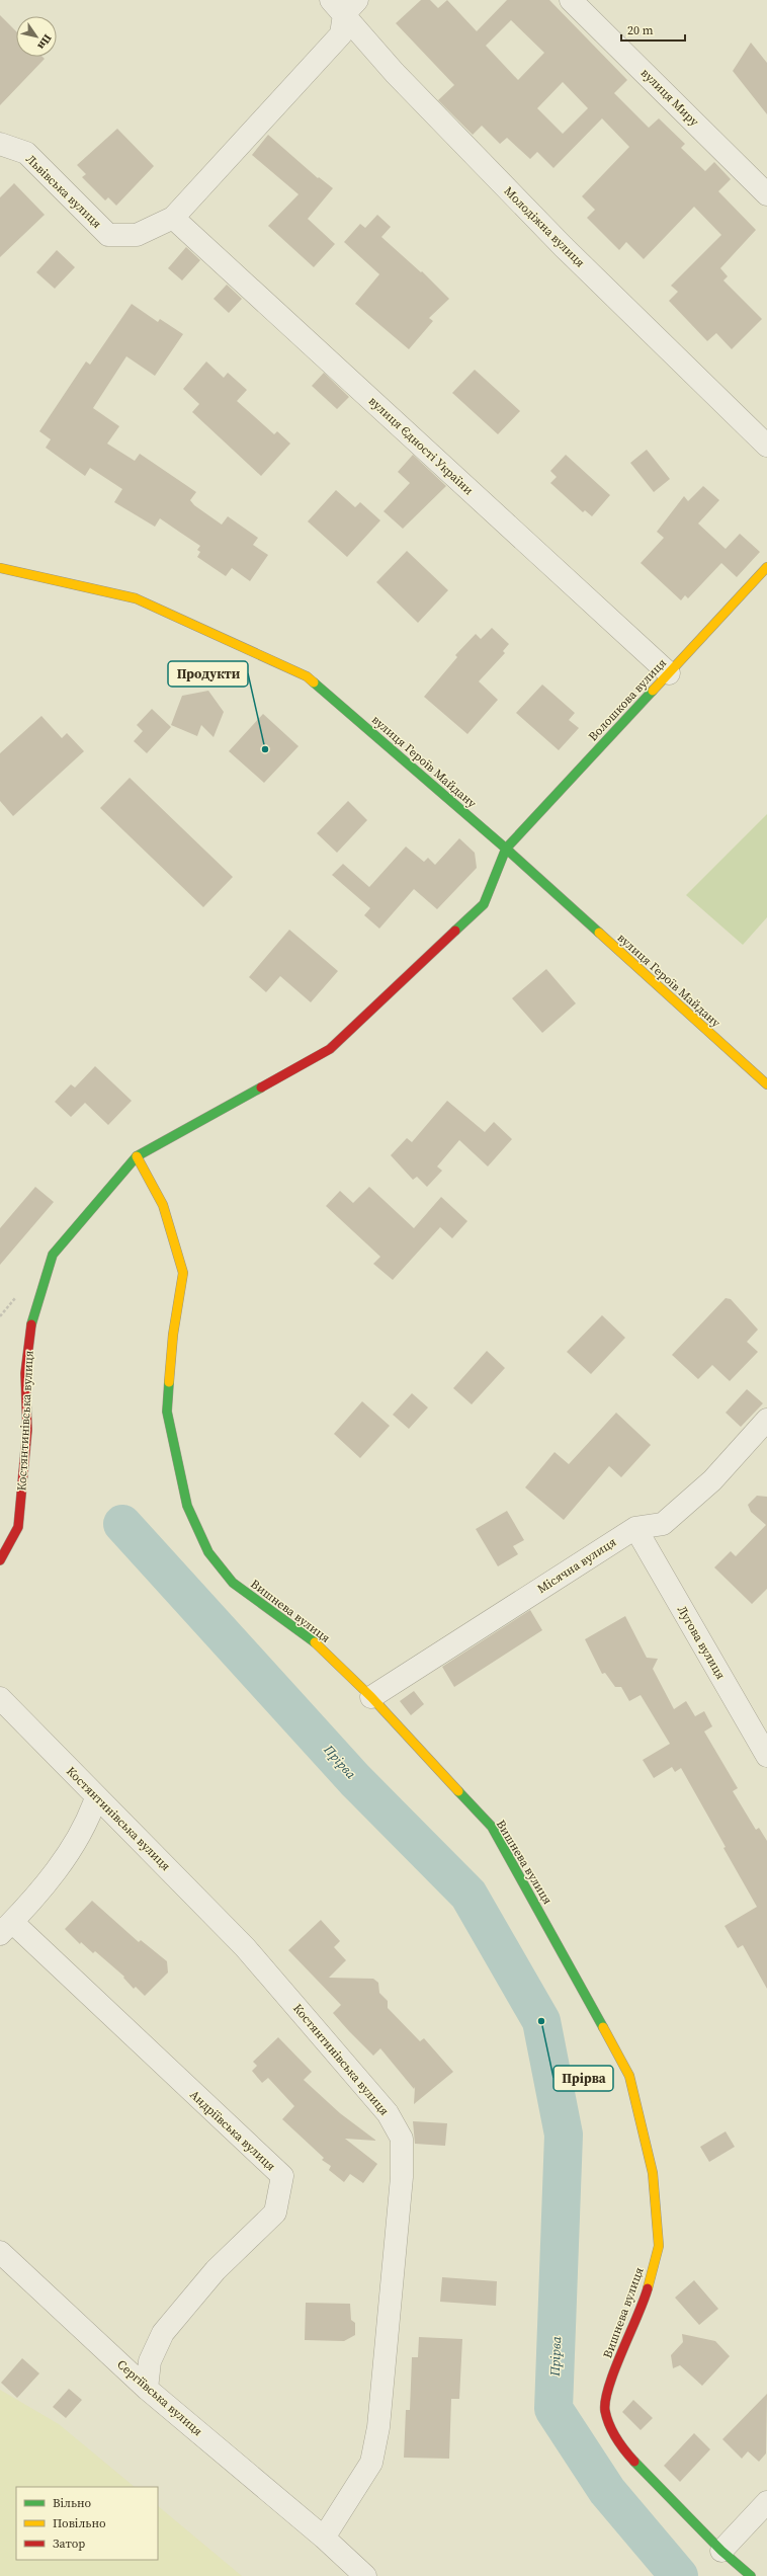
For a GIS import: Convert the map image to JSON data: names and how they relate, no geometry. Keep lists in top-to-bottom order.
{
  "streets": {
    "street": [
      "вулиця Миру",
      "Львівська вулиця",
      "Молодіжна вулиця",
      "вулиця Єдності України",
      "Волошкова вулиця",
      "вулиця Героїв Майдану",
      "Костянтинівська вулиця",
      "Місячна вулиця",
      "Вишнева вулиця",
      "Лугова вулиця",
      "Андріївська вулиця",
      "Сергіївська вулиця"
    ]
  },
  "crossings": [
    ["Львівська вулиця", "вулиця Єдності України"],
    ["вулиця Єдності України", "Волошкова вулиця"],
    ["Волошкова вулиця", "вулиця Героїв Майдану"],
    ["Костянтинівська вулиця", "Вишнева вулиця"],
    ["Костянтинівська вулиця", "Сергіївська вулиця"],
    ["Місячна вулиця", "Вишнева вулиця"],
    ["Місячна вулиця", "Лугова вулиця"],
    ["Андріївська вулиця", "Сергіївська вулиця"]
  ],
  "water": ["Прірва"],
  "places": ["Продукти", "Прірва"],
  "legend": ["Вільно", "Повільно", "Затор"],
  "scale_bar": "20 m",
  "north": "bottom right"
}
